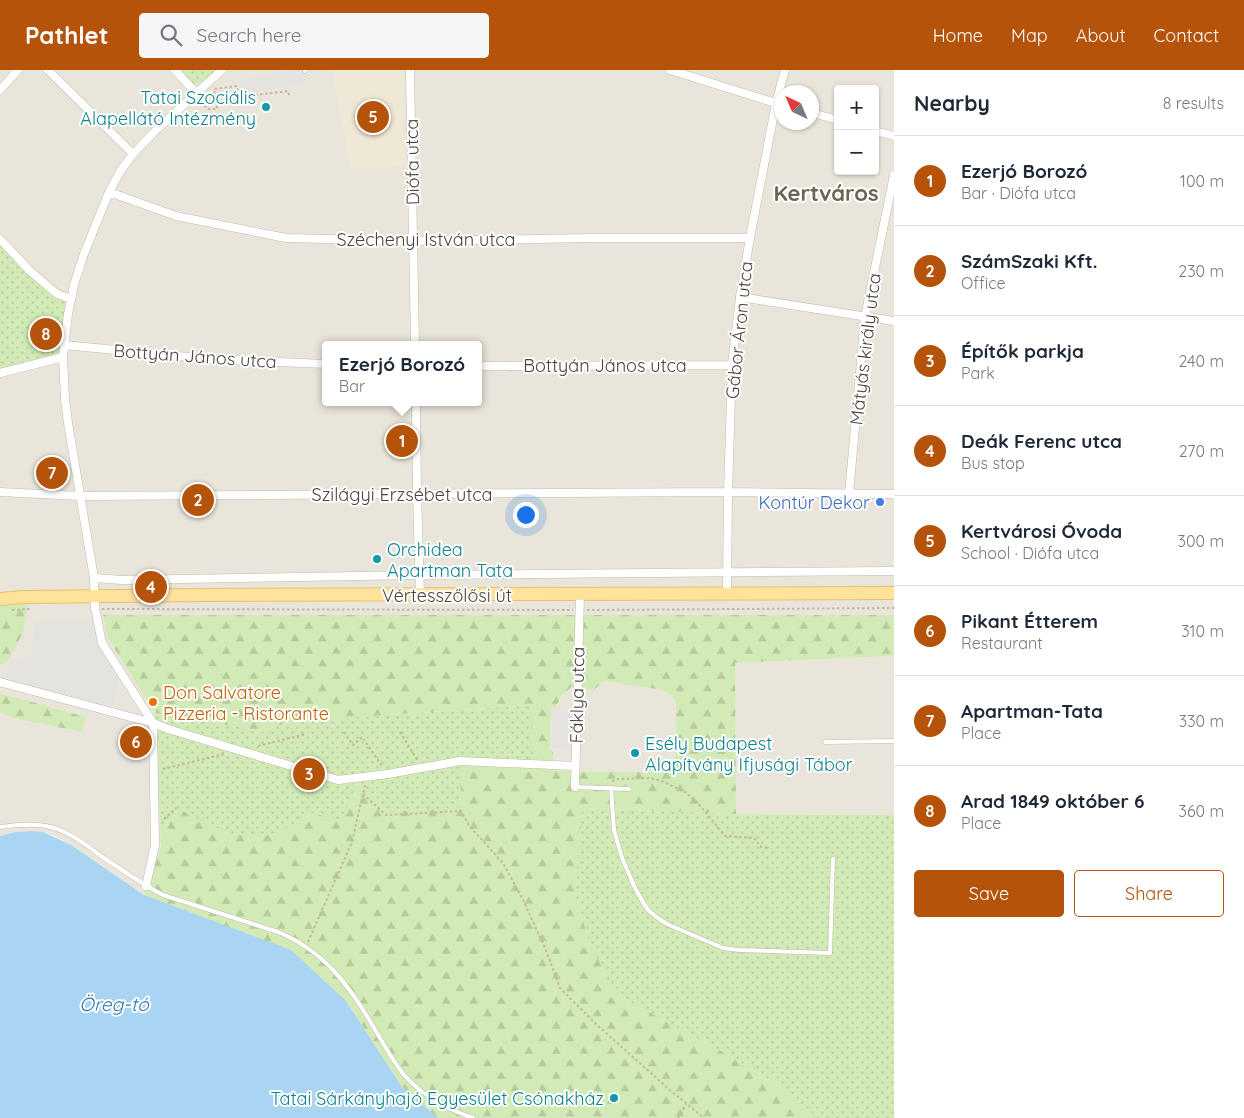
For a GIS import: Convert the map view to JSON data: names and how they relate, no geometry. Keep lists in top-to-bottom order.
{
  "streets": {
    "main road": ["Vértesszőlősi út"],
    "street": [
      "Diófa utca",
      "Széchenyi István utca",
      "Gábor Áron utca",
      "Mátyás király utca",
      "Bottyán János utca",
      "Szilágyi Erzsébet utca",
      "Fáklya utca"
    ]
  },
  "crossings": [
    ["Diófa utca", "Széchenyi István utca"],
    ["Széchenyi István utca", "Gábor Áron utca"],
    ["Gábor Áron utca", "Bottyán János utca"],
    ["Gábor Áron utca", "Szilágyi Erzsébet utca"],
    ["Gábor Áron utca", "Vértesszőlősi út"],
    ["Mátyás király utca", "Szilágyi Erzsébet utca"],
    ["Vértesszőlősi út", "Fáklya utca"]
  ],
  "districts": ["Kertváros"],
  "water": ["Öreg-tó"],
  "places": [
    "Tatai Szociális Alapellátó Intézmény",
    "Kontúr Dekor",
    "Orchidea Apartman Tata",
    "Don Salvatore Pizzeria - Ristorante",
    "Esély Budapest Alapítvány Ifjusági Tábor",
    "Tatai Sárkányhajó Egyesület Csónakház"
  ],
  "north": "top left",
  "page": {
    "header": "Pathlet",
    "search": "Search here",
    "nav": [
      "Home",
      "Map",
      "About",
      "Contact"
    ],
    "heading": ["Nearby", "8 results"],
    "map_buttons": ["+", "−"],
    "pins": [
      "5",
      "8",
      "1",
      "7",
      "2",
      "4",
      "6",
      "3"
    ],
    "list": [
      {
        "mark": "1",
        "name": "Ezerjó Borozó",
        "note": "Bar · Diófa utca",
        "value": "100 m"
      },
      {
        "mark": "2",
        "name": "SzámSzaki Kft.",
        "note": "Office",
        "value": "230 m"
      },
      {
        "mark": "3",
        "name": "Építők parkja",
        "note": "Park",
        "value": "240 m"
      },
      {
        "mark": "4",
        "name": "Deák Ferenc utca",
        "note": "Bus stop",
        "value": "270 m"
      },
      {
        "mark": "5",
        "name": "Kertvárosi Óvoda",
        "note": "School · Diófa utca",
        "value": "300 m"
      },
      {
        "mark": "6",
        "name": "Pikant Étterem",
        "note": "Restaurant",
        "value": "310 m"
      },
      {
        "mark": "7",
        "name": "Apartman-Tata",
        "note": "Place",
        "value": "330 m"
      },
      {
        "mark": "8",
        "name": "Arad 1849 október 6",
        "note": "Place",
        "value": "360 m"
      }
    ],
    "popup": ["Ezerjó Borozó", "Bar"],
    "buttons": ["Save", "Share"]
  }
}
